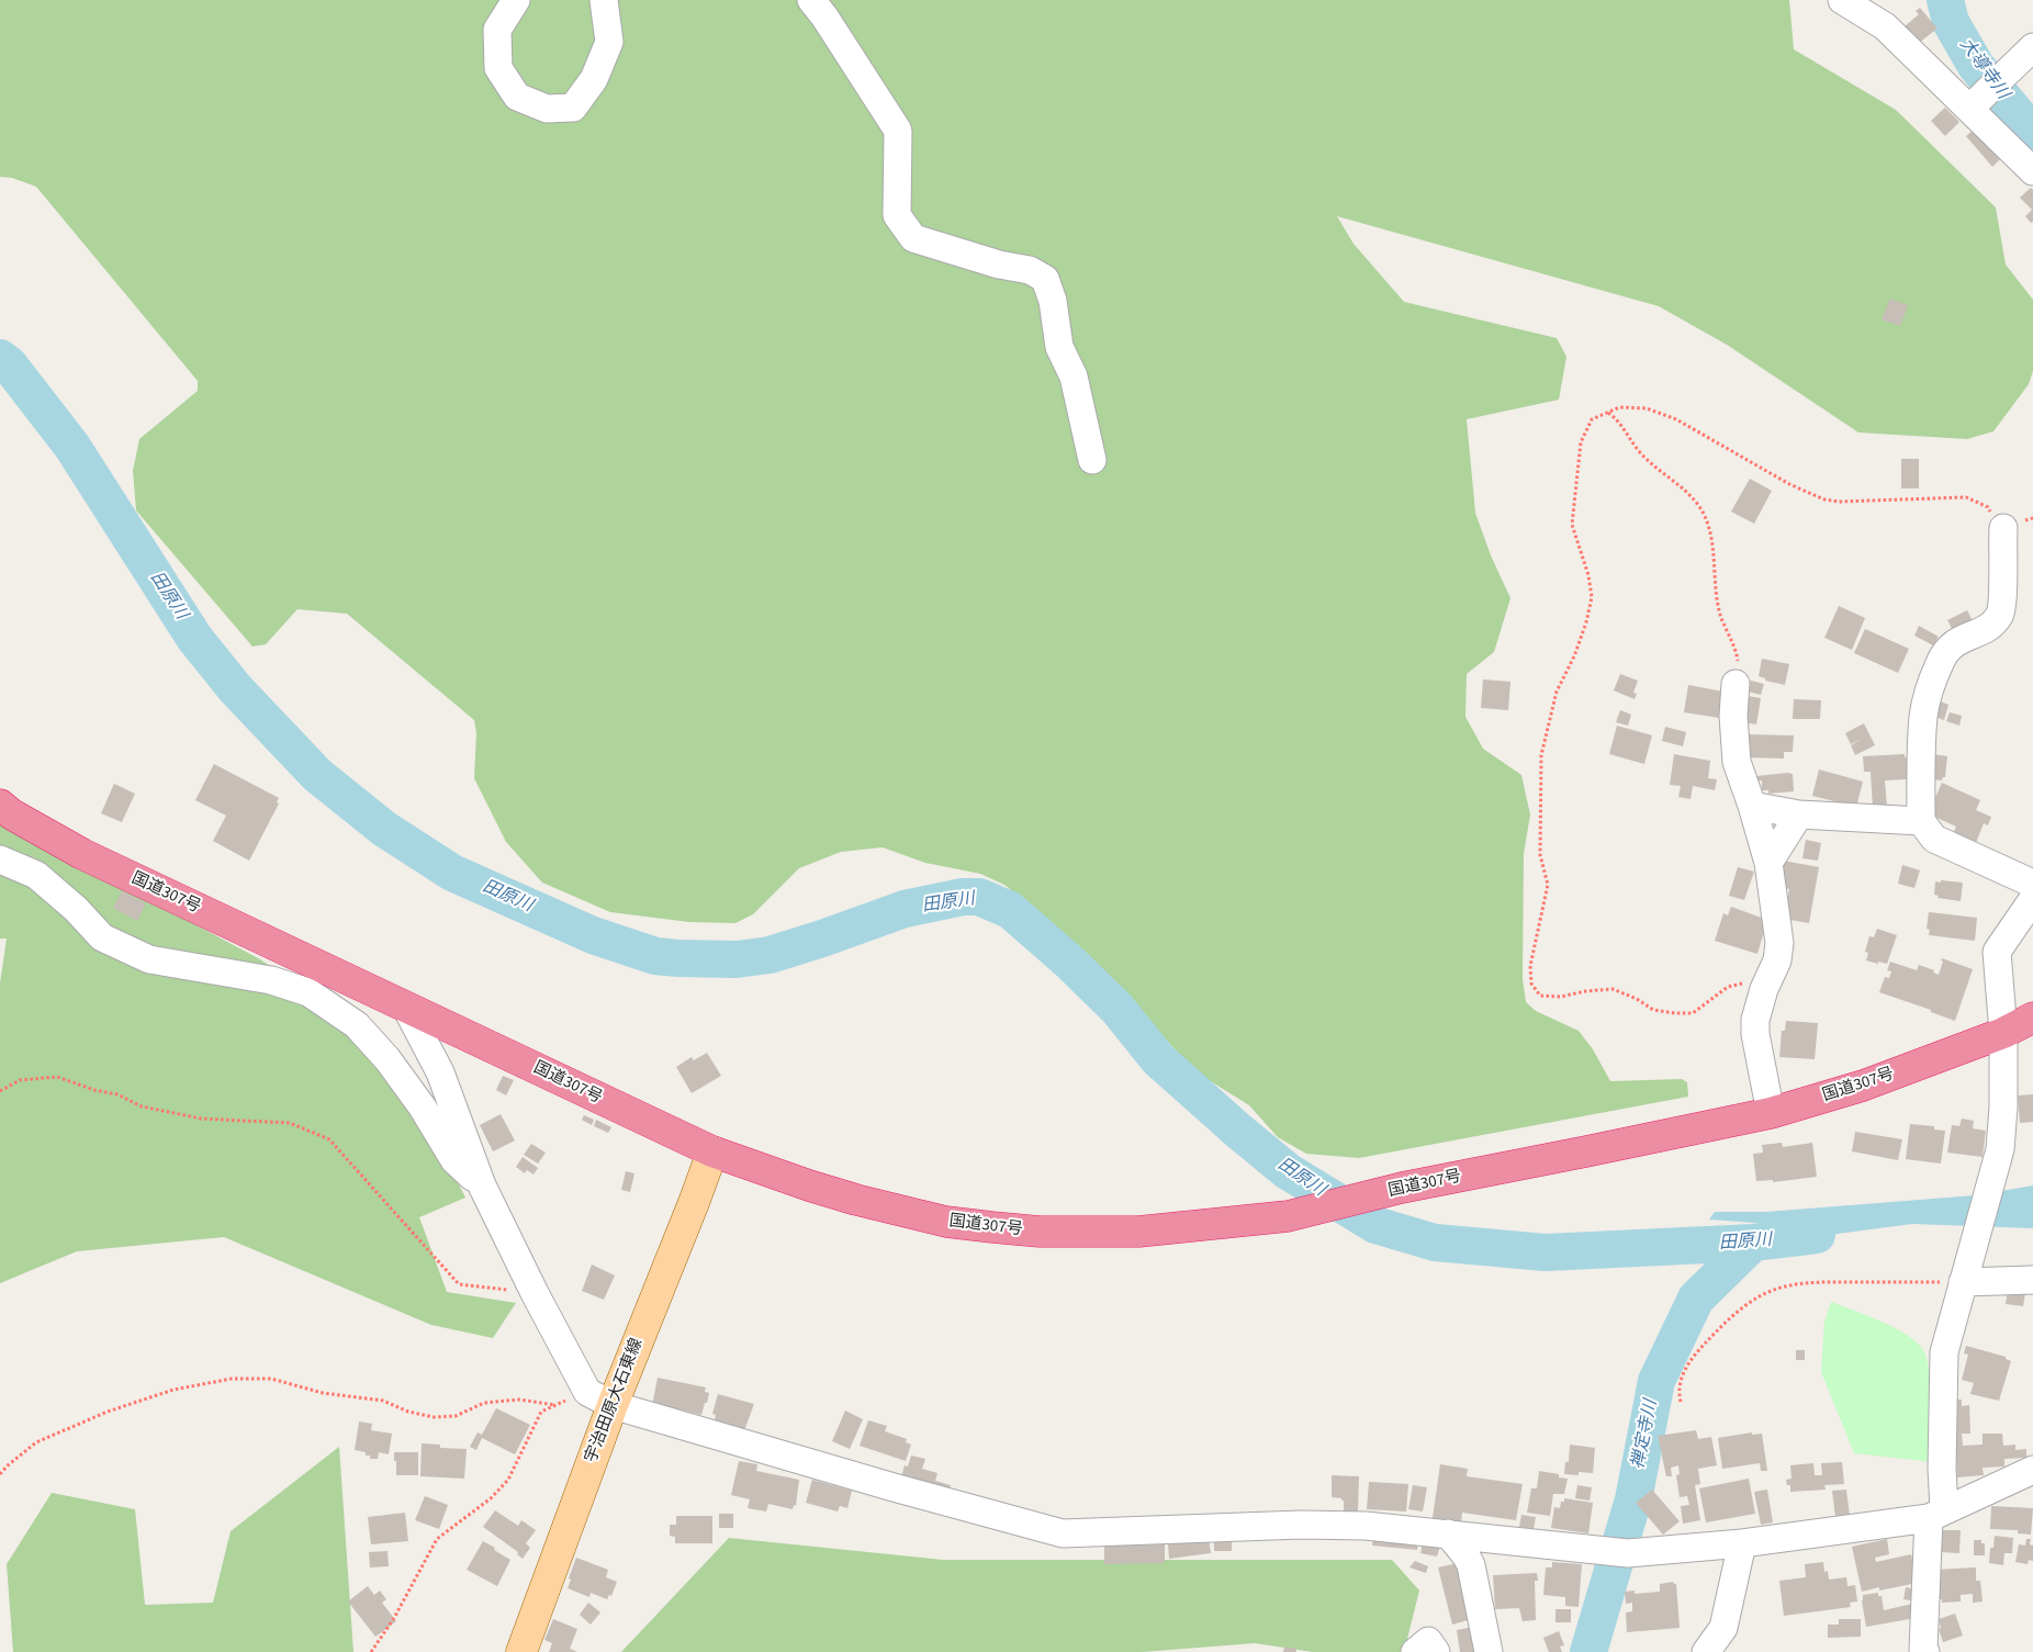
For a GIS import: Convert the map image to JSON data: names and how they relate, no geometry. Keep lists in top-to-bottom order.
{
  "streets": {
    "highway": ["国道307号"],
    "main road": ["宇治田原大石東線"]
  },
  "crossings": [
    ["国道307号", "宇治田原大石東線"]
  ],
  "water": ["大導寺川", "田原川", "禅定寺川"]
}
